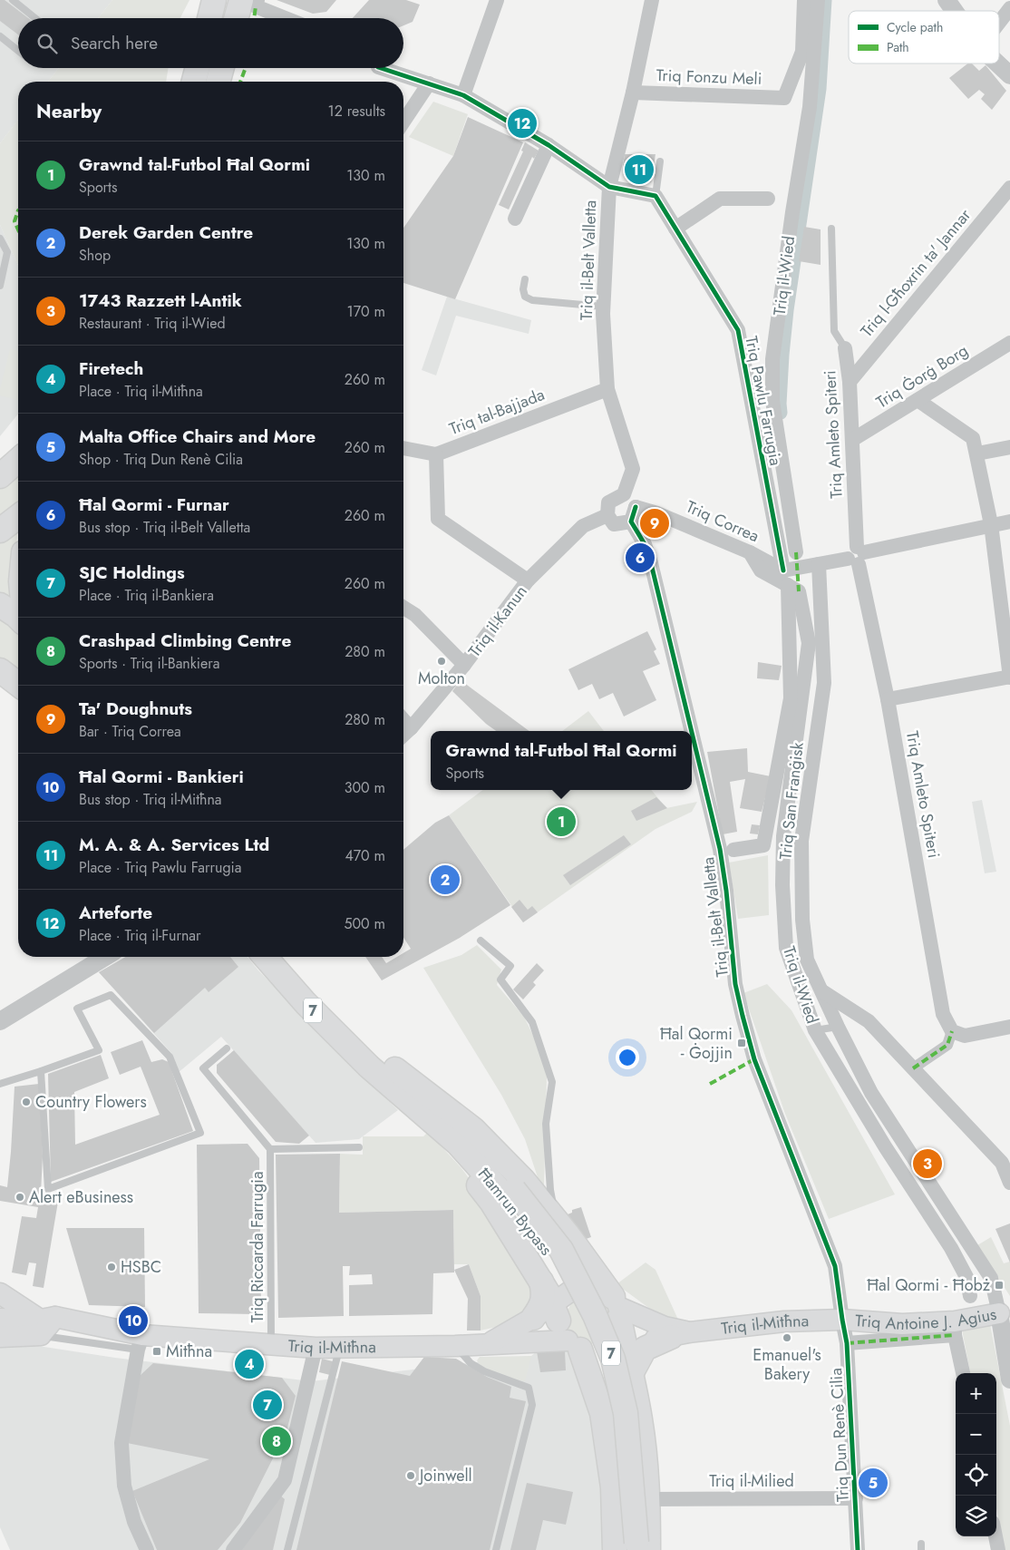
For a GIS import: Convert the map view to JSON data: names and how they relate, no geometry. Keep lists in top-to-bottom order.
{
  "streets": {
    "highway": ["7", "Ħamrun Bypass"],
    "main road": ["Triq Antoine J. Agius", "Triq il-Mitħna"],
    "street": [
      "Triq Fonzu Meli",
      "Triq il-Belt Valletta",
      "Triq l-Għoxrin ta' Jannar",
      "Triq il-Wied",
      "Triq Ġorġ Borg",
      "Triq Pawlu Farrugia",
      "Triq tal-Bajjada",
      "Triq Amleto Spiteri",
      "Triq Correa",
      "Triq il-Kanun",
      "Triq San Franġisk",
      "Triq Dun Renè Cilia",
      "Triq il-Milied"
    ],
    "lane": ["Triq Riccarda Farrugia"]
  },
  "crossings": [
    ["Triq Fonzu Meli", "Triq il-Belt Valletta"],
    ["Triq il-Belt Valletta", "Triq tal-Bajjada"],
    ["Triq il-Belt Valletta", "Triq Correa"],
    ["Triq il-Belt Valletta", "Triq il-Kanun"],
    ["Triq il-Belt Valletta", "Triq Antoine J. Agius"],
    ["Triq il-Belt Valletta", "Triq il-Mitħna"],
    ["Triq il-Belt Valletta", "Triq Dun Renè Cilia"],
    ["Triq l-Għoxrin ta' Jannar", "Triq Amleto Spiteri"],
    ["Triq il-Wied", "Triq Correa"],
    ["Triq il-Wied", "Triq San Franġisk"],
    ["Triq il-Wied", "Triq Antoine J. Agius"],
    ["Triq Ġorġ Borg", "Triq Amleto Spiteri"],
    ["Triq Pawlu Farrugia", "Triq Correa"],
    ["Triq Correa", "Triq il-Kanun"],
    ["Triq Riccarda Farrugia", "Triq il-Mitħna"],
    ["Triq Antoine J. Agius", "Triq il-Mitħna"],
    ["Triq Antoine J. Agius", "Triq Dun Renè Cilia"],
    ["Triq il-Mitħna", "Triq Dun Renè Cilia"],
    ["Triq Dun Renè Cilia", "Triq il-Milied"]
  ],
  "places": {
    "other": [
      "Molton",
      "Country Flowers",
      "Alert eBusiness",
      "HSBC",
      "Emanuel's Bakery",
      "Joinwell"
    ],
    "transit": ["Ħal Qormi - Ġojjin", "Ħal Qormi - Ħobż", "Mitħna"]
  },
  "legend": ["Cycle path", "Path"],
  "page": {
    "search": "Search here",
    "heading": ["Nearby", "12 results"],
    "pins": [
      "12",
      "11",
      "9",
      "6",
      "1",
      "2",
      "3",
      "10",
      "4",
      "7",
      "8",
      "5"
    ],
    "list": [
      {
        "mark": "1",
        "name": "Grawnd tal-Futbol Ħal Qormi",
        "note": "Sports",
        "value": "130 m"
      },
      {
        "mark": "2",
        "name": "Derek Garden Centre",
        "note": "Shop",
        "value": "130 m"
      },
      {
        "mark": "3",
        "name": "1743 Razzett l-Antik",
        "note": "Restaurant · Triq il-Wied",
        "value": "170 m"
      },
      {
        "mark": "4",
        "name": "Firetech",
        "note": "Place · Triq il-Mitħna",
        "value": "260 m"
      },
      {
        "mark": "5",
        "name": "Malta Office Chairs and More",
        "note": "Shop · Triq Dun Renè Cilia",
        "value": "260 m"
      },
      {
        "mark": "6",
        "name": "Ħal Qormi - Furnar",
        "note": "Bus stop · Triq il-Belt Valletta",
        "value": "260 m"
      },
      {
        "mark": "7",
        "name": "SJC Holdings",
        "note": "Place · Triq il-Bankiera",
        "value": "260 m"
      },
      {
        "mark": "8",
        "name": "Crashpad Climbing Centre",
        "note": "Sports · Triq il-Bankiera",
        "value": "280 m"
      },
      {
        "mark": "9",
        "name": "Ta' Doughnuts",
        "note": "Bar · Triq Correa",
        "value": "280 m"
      },
      {
        "mark": "10",
        "name": "Ħal Qormi - Bankieri",
        "note": "Bus stop · Triq il-Mitħna",
        "value": "300 m"
      },
      {
        "mark": "11",
        "name": "M. A. & A. Services Ltd",
        "note": "Place · Triq Pawlu Farrugia",
        "value": "470 m"
      },
      {
        "mark": "12",
        "name": "Arteforte",
        "note": "Place · Triq il-Furnar",
        "value": "500 m"
      }
    ],
    "popup": ["Grawnd tal-Futbol Ħal Qormi", "Sports"],
    "map_buttons": ["+", "−"]
  }
}
